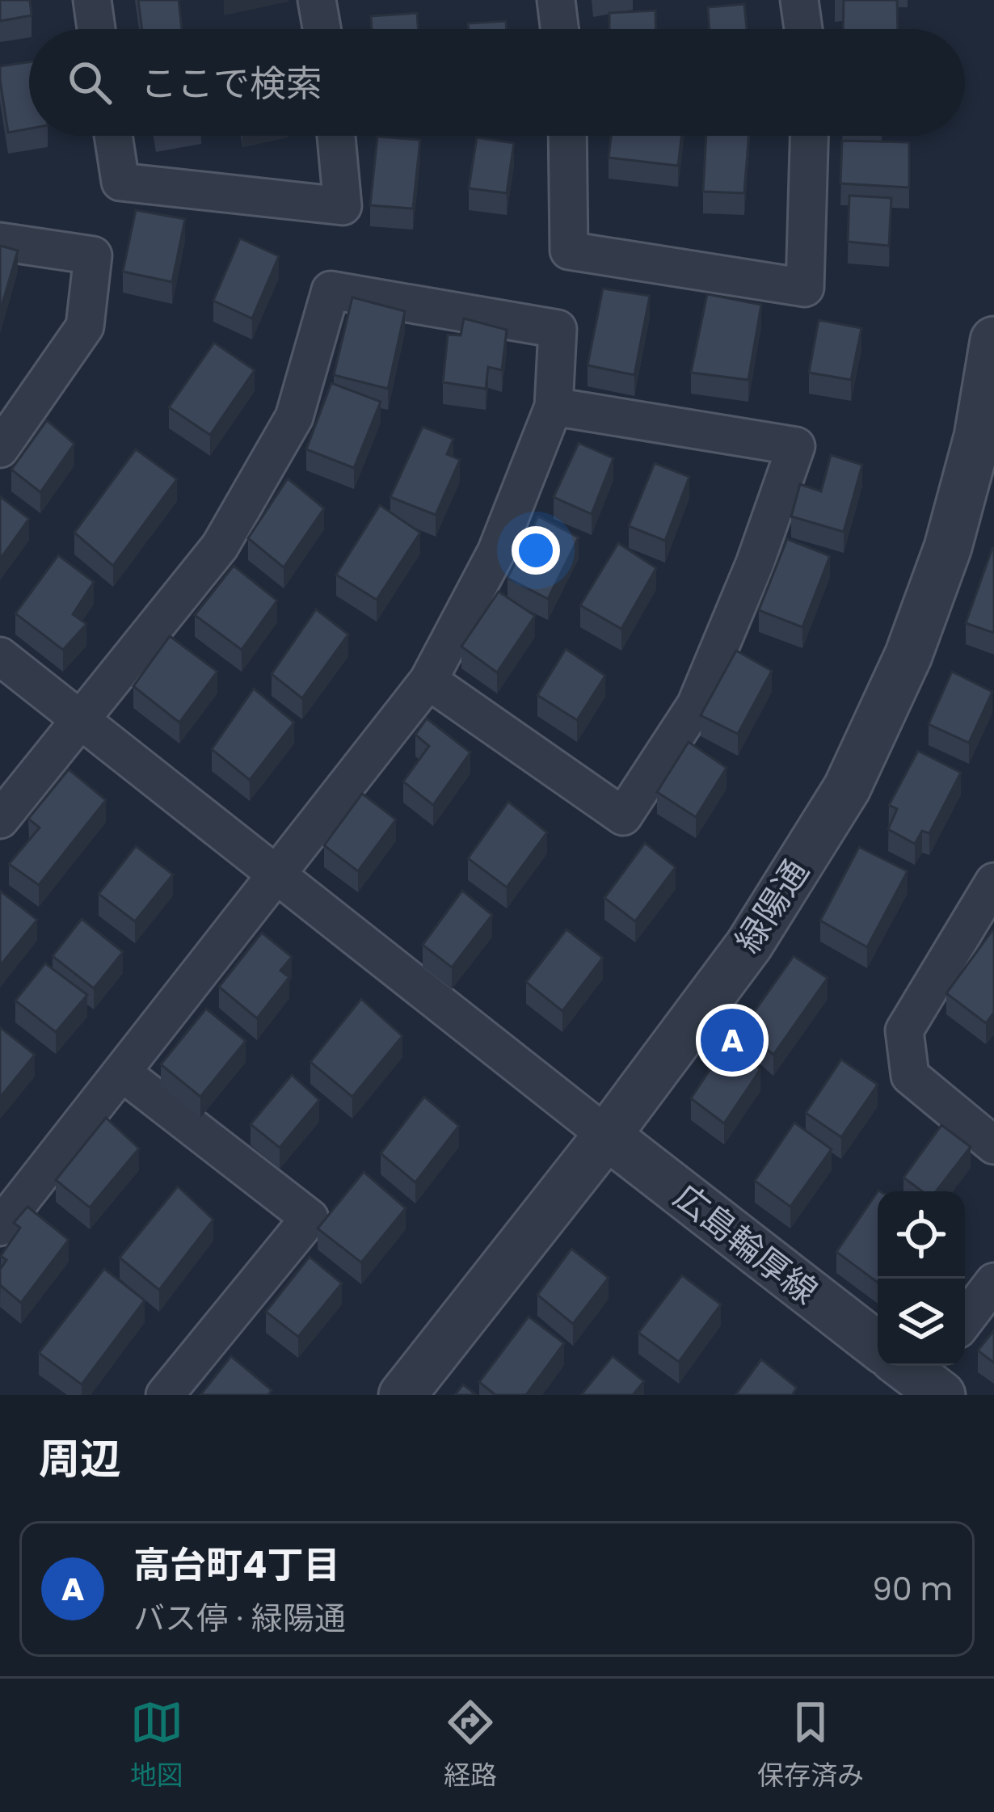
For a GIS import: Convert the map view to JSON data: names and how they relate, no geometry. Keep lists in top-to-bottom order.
{
  "streets": {
    "street": ["緑陽通", "広島輪厚線"]
  },
  "crossings": [
    ["緑陽通", "広島輪厚線"]
  ],
  "page": {
    "search": "ここで検索",
    "pins": "A",
    "heading": "周辺",
    "list": [
      {
        "mark": "A",
        "name": "高台町4丁目",
        "note": "バス停 · 緑陽通",
        "value": "90 m"
      }
    ],
    "nav": ["地図", "経路", "保存済み"]
  }
}
